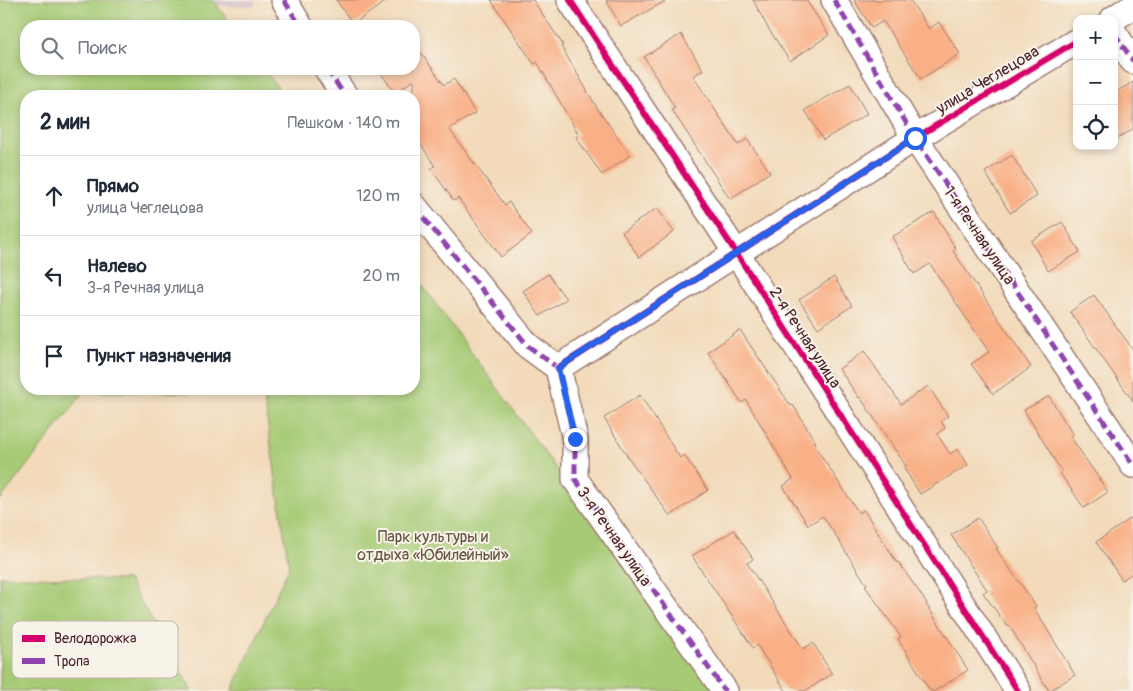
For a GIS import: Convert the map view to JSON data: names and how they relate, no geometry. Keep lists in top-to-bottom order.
{
  "streets": {
    "street": [
      "улица Чеглецова",
      "1-я Речная улица",
      "2-я Речная улица",
      "3-я Речная улица"
    ]
  },
  "crossings": [
    ["улица Чеглецова", "1-я Речная улица"],
    ["улица Чеглецова", "2-я Речная улица"],
    ["улица Чеглецова", "3-я Речная улица"]
  ],
  "parks": ["Парк культуры и отдыха «Юбилейный»"],
  "legend": ["Велодорожка", "Тропа"],
  "page": {
    "map_buttons": ["+", "−"],
    "search": "Поиск",
    "heading": ["2 мин", "Пешком · 140 m"],
    "list": [
      ["Прямо", "улица Чеглецова", "120 m"],
      ["Налево", "3-я Речная улица", "20 m"],
      "Пункт назначения"
    ]
  }
}
